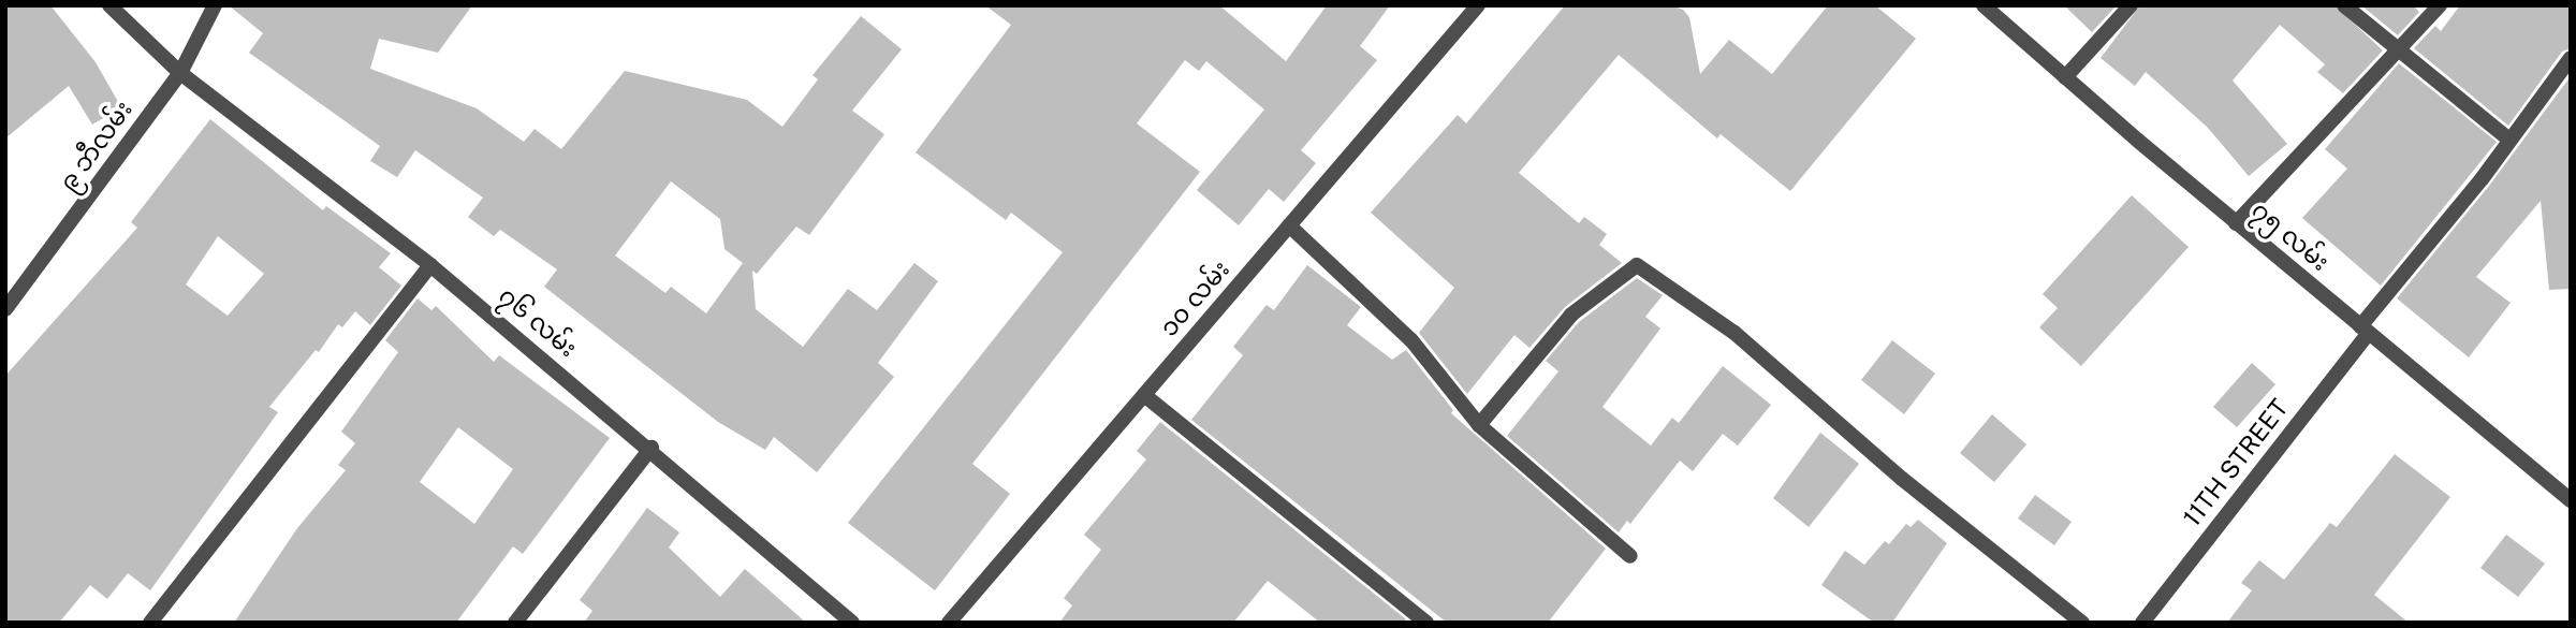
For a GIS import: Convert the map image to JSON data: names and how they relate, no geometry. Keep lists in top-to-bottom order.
{
  "streets": {
    "street": [
      "၉ ဘီလမ်း",
      "၇၅ လမ်း",
      "၁၀ လမ်း",
      "၇၆ လမ်း",
      "11TH STREET"
    ]
  },
  "crossings": [
    ["၉ ဘီလမ်း", "၇၆ လမ်း"],
    ["၇၅ လမ်း", "11TH STREET"]
  ]
}
